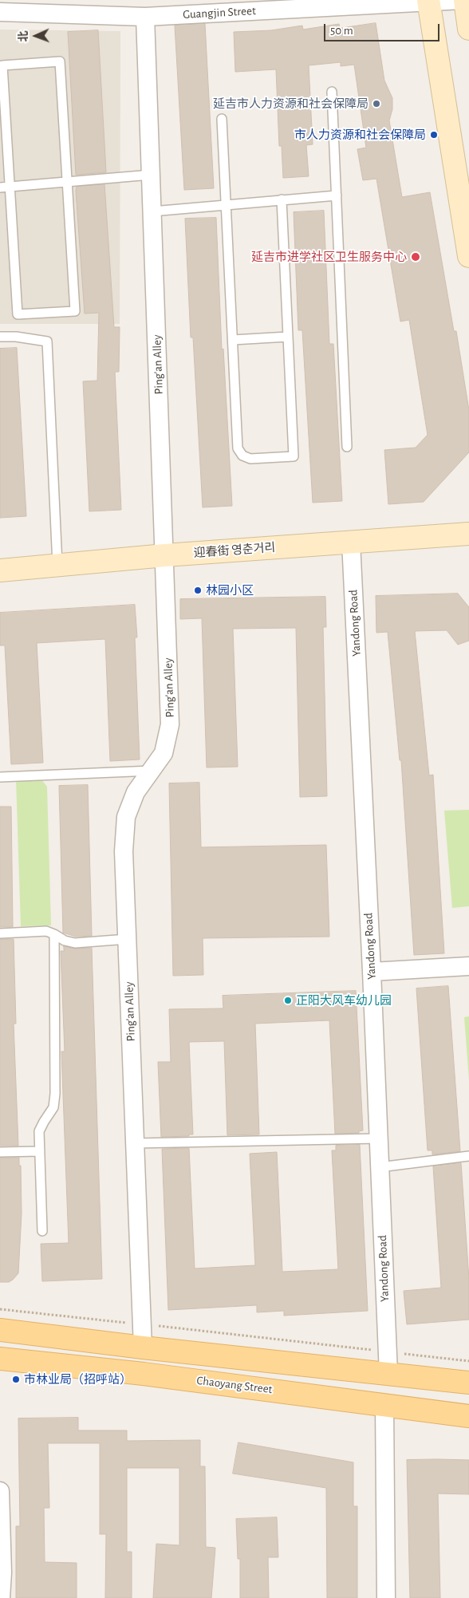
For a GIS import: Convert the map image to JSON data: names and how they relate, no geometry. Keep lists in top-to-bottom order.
{
  "streets": {
    "main road": ["Chaoyang Street"],
    "street": [
      "Guangjin Street",
      "Ping'an Alley",
      "迎春街 영춘거리",
      "Yandong Road"
    ]
  },
  "crossings": [
    ["Guangjin Street", "Ping'an Alley"],
    ["Ping'an Alley", "迎春街 영춘거리"],
    ["迎春街 영춘거리", "Yandong Road"]
  ],
  "places": [
    "延吉市人力资源和社会保障局",
    "市人力资源和社会保障局",
    "延吉市进学社区卫生服务中心",
    "林园小区",
    "正阳大风车幼儿园",
    "市林业局（招呼站）"
  ],
  "scale_bar": "50 m",
  "north": "left"
}
